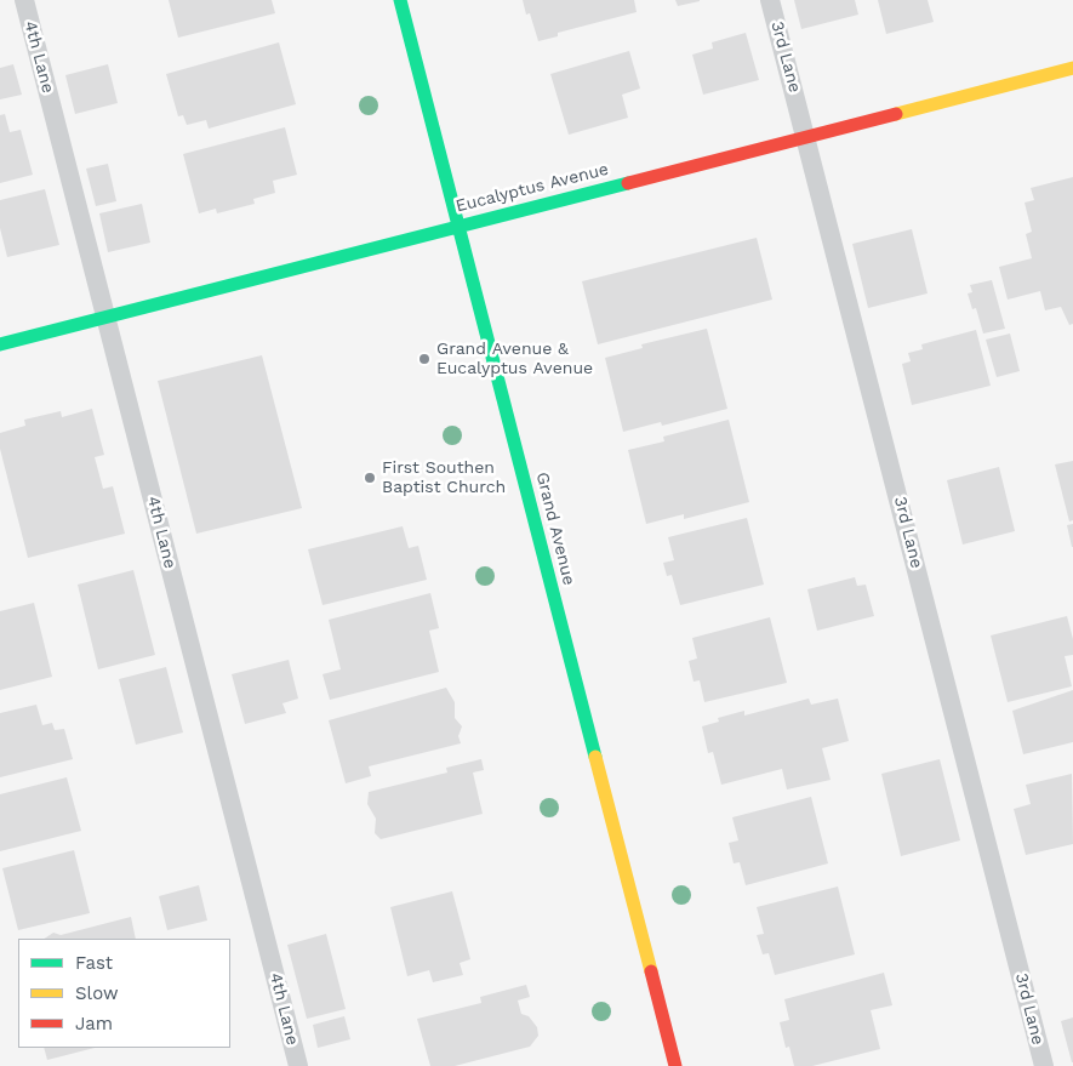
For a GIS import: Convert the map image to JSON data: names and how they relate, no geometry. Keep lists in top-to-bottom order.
{
  "streets": {
    "street": ["Eucalyptus Avenue", "Grand Avenue"],
    "lane": ["4th Lane", "3rd Lane"]
  },
  "crossings": [
    ["4th Lane", "Eucalyptus Avenue"],
    ["3rd Lane", "Eucalyptus Avenue"],
    ["Eucalyptus Avenue", "Grand Avenue"]
  ],
  "places": ["Grand Avenue & Eucalyptus Avenue", "First Southen Baptist Church"],
  "legend": ["Fast", "Slow", "Jam"]
}
